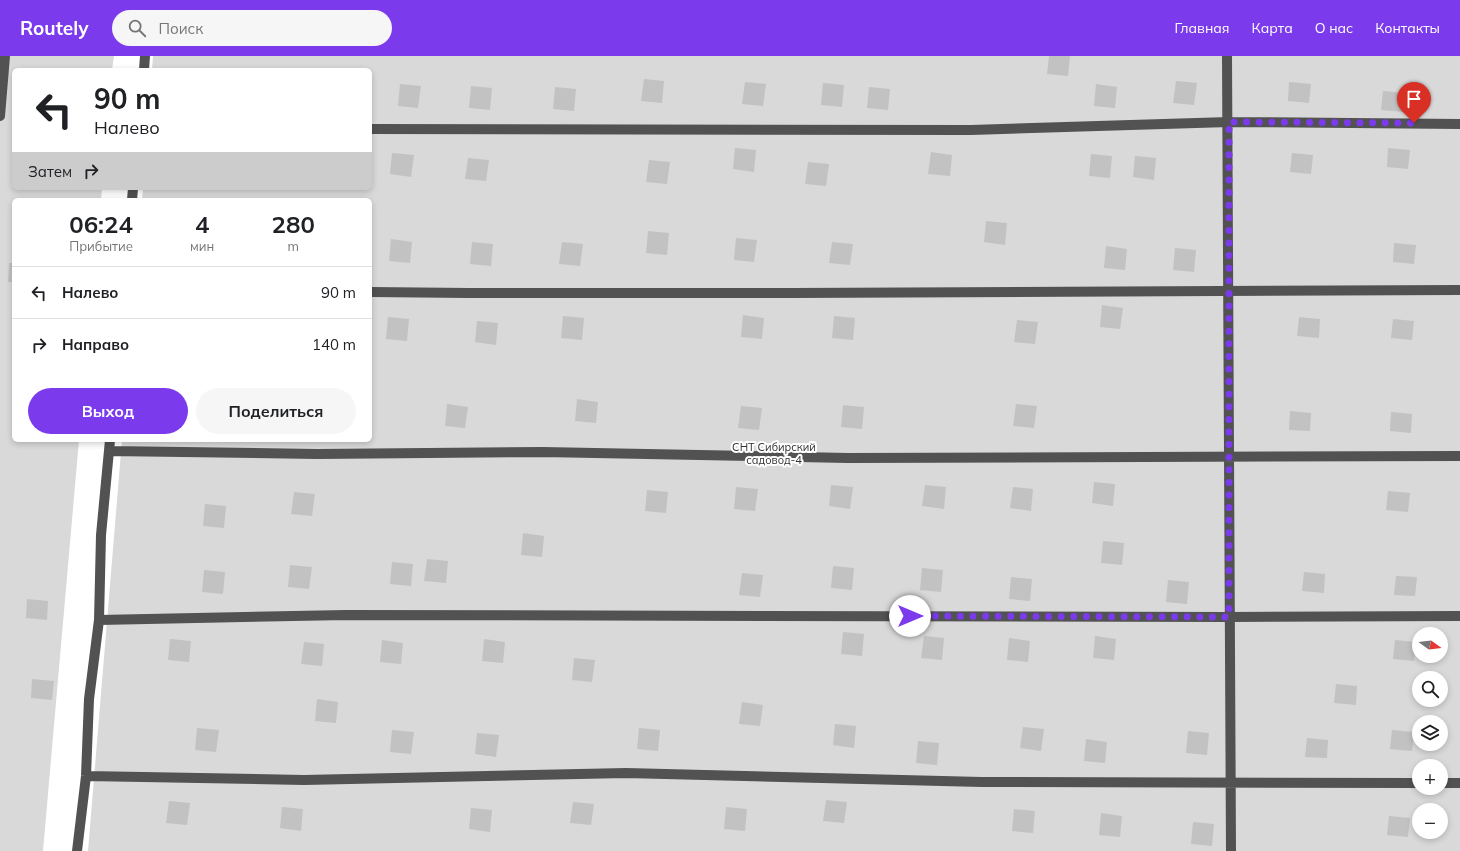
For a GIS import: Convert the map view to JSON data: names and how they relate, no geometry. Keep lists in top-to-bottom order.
{
  "parks": ["СНТ Сибирский садовод-4"],
  "north": "right",
  "page": {
    "header": "Routely",
    "search": "Поиск",
    "nav": [
      "Главная",
      "Карта",
      "О нас",
      "Контакты"
    ],
    "turn": ["90 m", "Налево"],
    "then": "Затем",
    "eta": [
      "06:24",
      "Прибытие",
      "4",
      "мин",
      "280",
      "m"
    ],
    "list": [
      {
        "name": "Налево",
        "value": "90 m"
      },
      {
        "name": "Направо",
        "value": "140 m"
      }
    ],
    "buttons": ["Выход", "Поделиться"],
    "map_buttons": ["+", "−"]
  }
}
